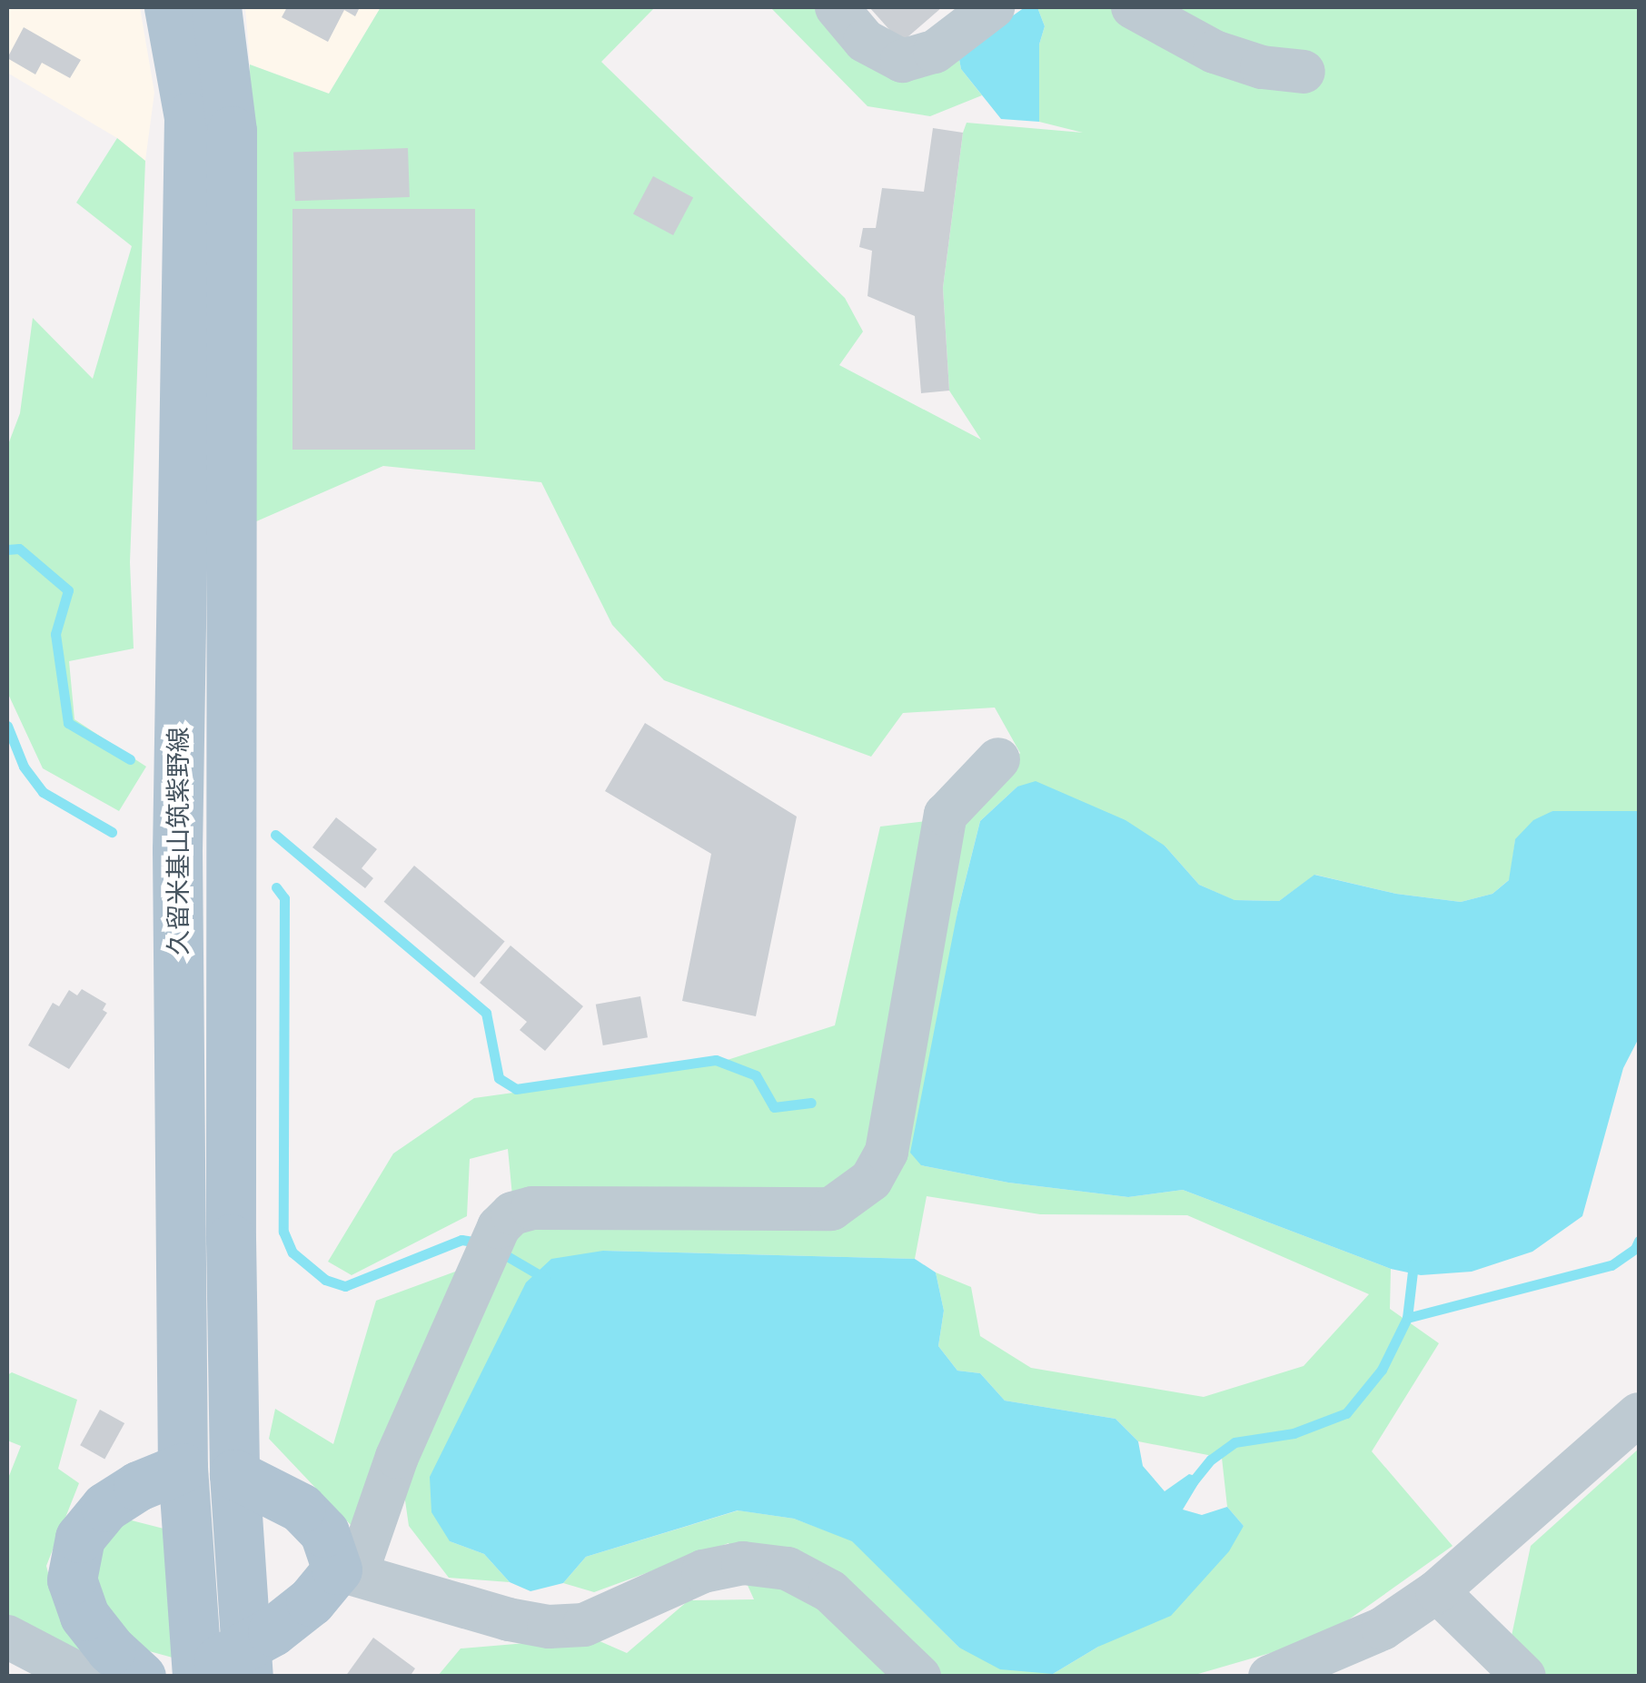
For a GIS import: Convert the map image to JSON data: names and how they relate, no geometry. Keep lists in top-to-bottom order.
{
  "streets": {
    "main road": ["久留米基山筑紫野線"]
  }
}
